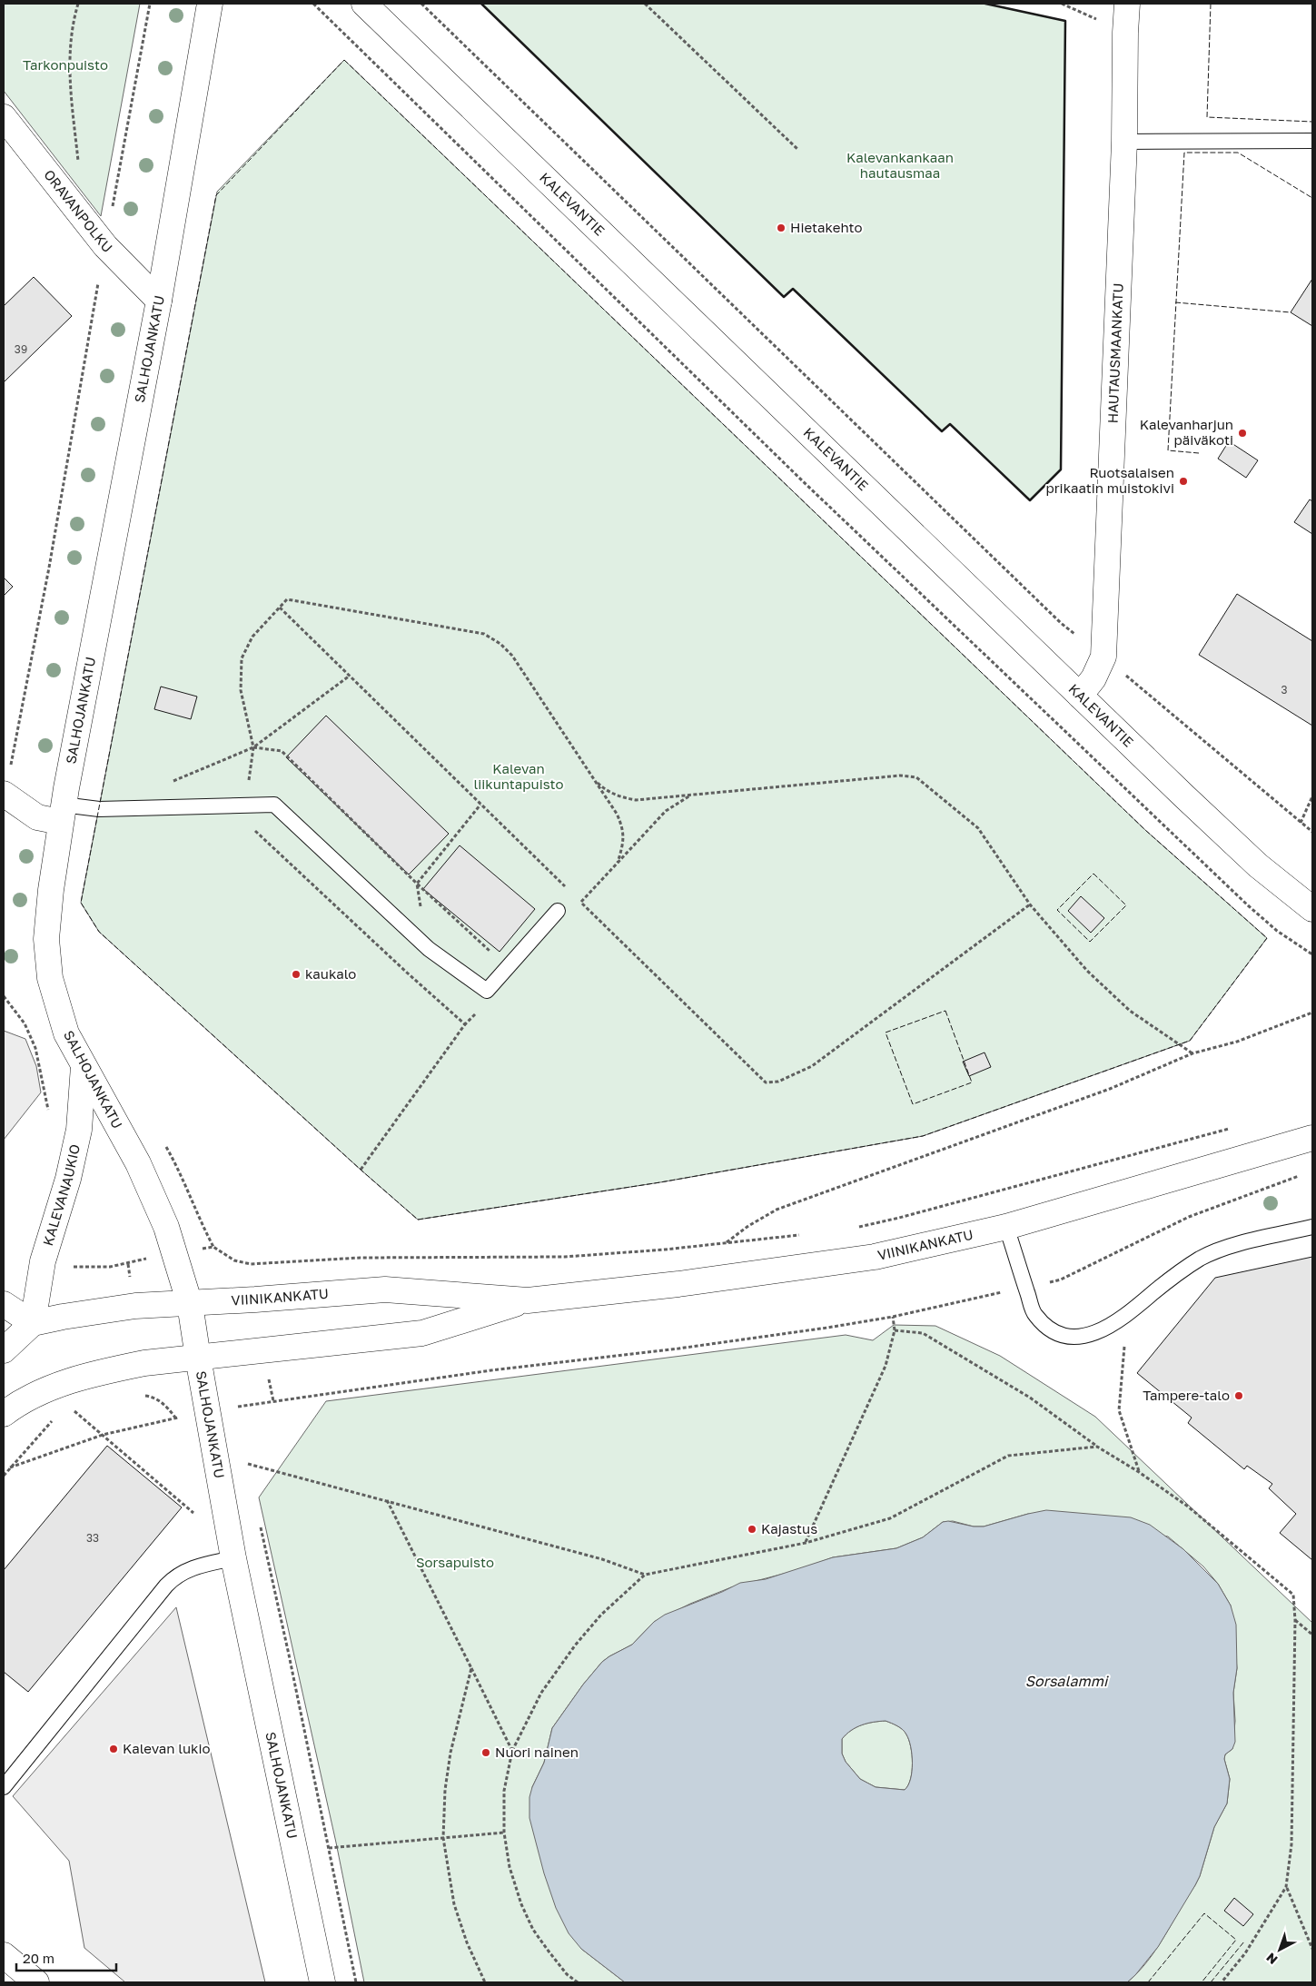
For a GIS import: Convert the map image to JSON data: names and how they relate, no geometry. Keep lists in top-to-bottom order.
{
  "streets": {
    "street": [
      "KALEVANTIE",
      "ORAVANPOLKU",
      "SALHOJANKATU",
      "HAUTAUSMAANKATU",
      "KALEVANAUKIO",
      "VIINIKANKATU"
    ]
  },
  "crossings": [
    ["KALEVANTIE", "HAUTAUSMAANKATU"],
    ["ORAVANPOLKU", "SALHOJANKATU"],
    ["SALHOJANKATU", "KALEVANAUKIO"],
    ["SALHOJANKATU", "VIINIKANKATU"],
    ["KALEVANAUKIO", "VIINIKANKATU"]
  ],
  "water": ["Sorsalammi"],
  "parks": [
    "Tarkonpuisto",
    "Kalevankankaan hautausmaa",
    "Kalevan liikuntapuisto",
    "Sorsapuisto"
  ],
  "places": [
    "Hietakehto",
    "Kalevanharjun päiväkoti",
    "Ruotsalaisen prikaatin muistokivi",
    "kaukalo",
    "Tampere-talo",
    "Kajastus",
    "Kalevan lukio",
    "Nuori nainen"
  ],
  "house_numbers": ["39", "3", "33"],
  "scale_bar": "20 m",
  "north": "bottom left"
}
